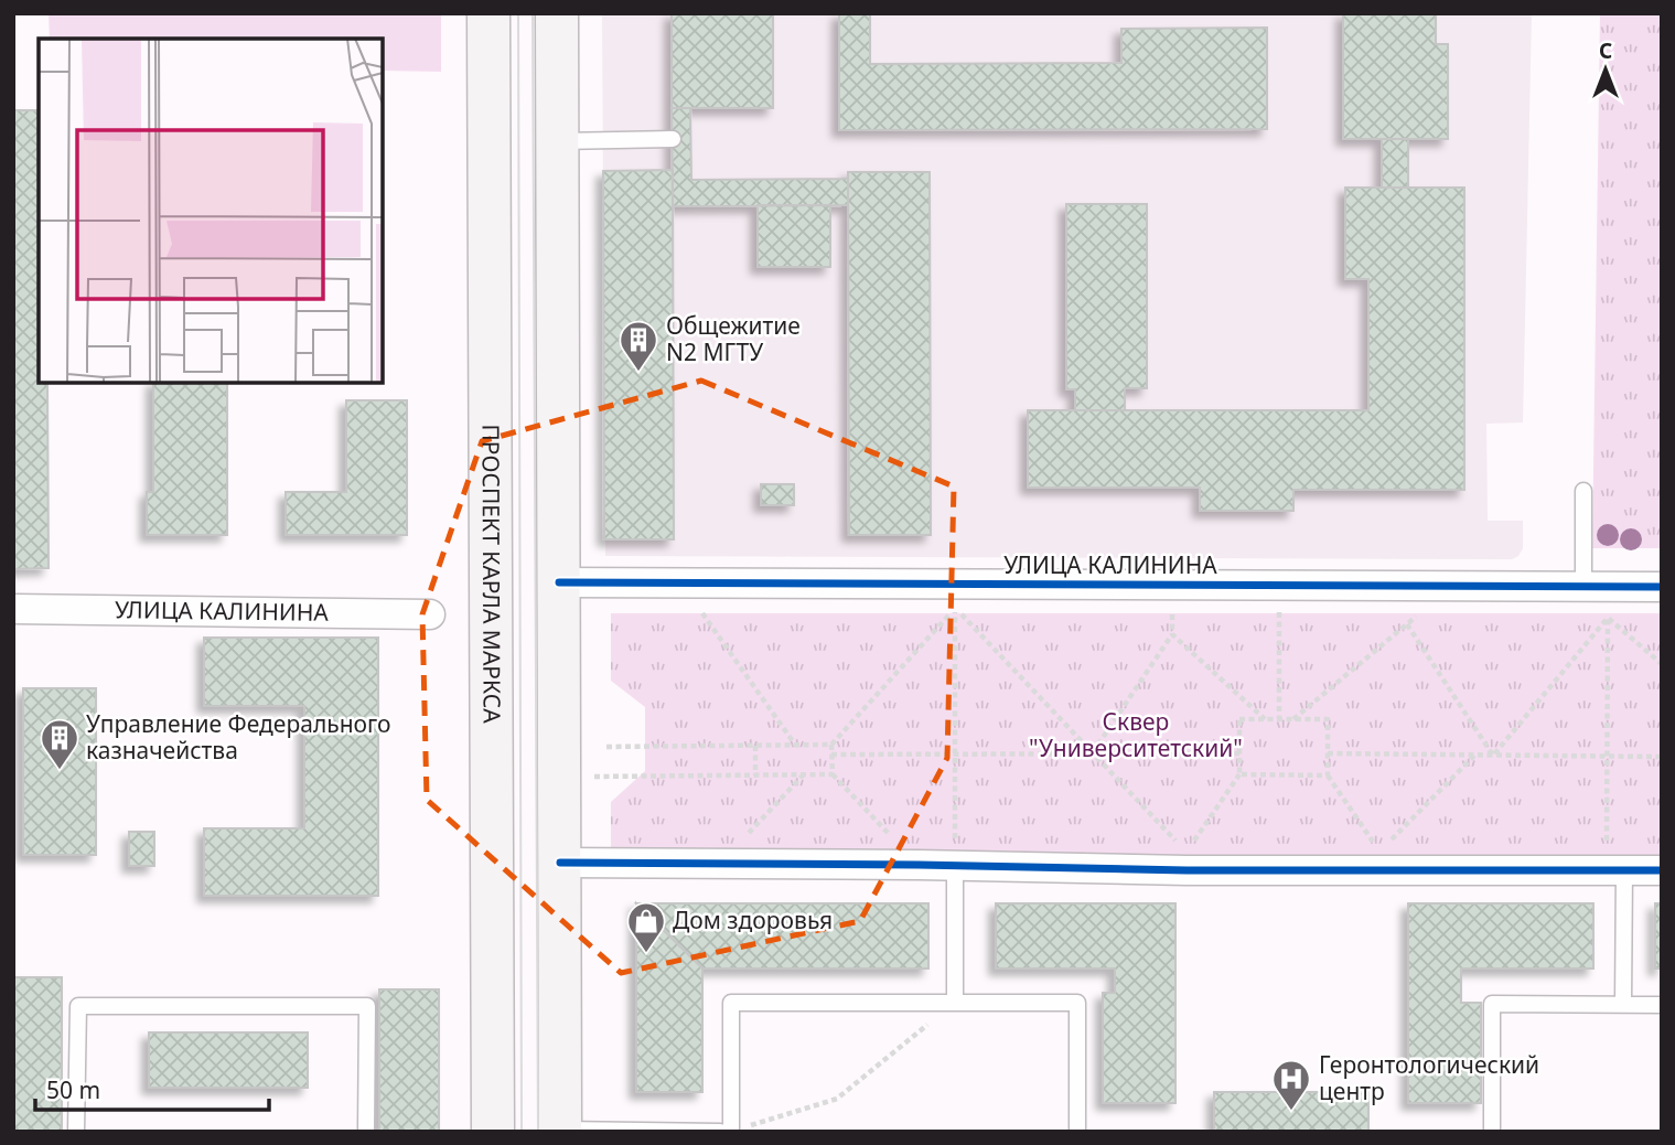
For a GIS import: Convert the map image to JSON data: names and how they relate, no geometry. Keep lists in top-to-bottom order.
{
  "streets": {
    "main road": ["УЛИЦА КАЛИНИНА", "ПРОСПЕКТ КАРЛА МАРКСА"]
  },
  "crossings": [
    ["УЛИЦА КАЛИНИНА", "ПРОСПЕКТ КАРЛА МАРКСА"]
  ],
  "parks": ["Сквер \"Университетский\""],
  "places": {
    "building": ["Общежитие N2 МГТУ", "Управление Федерального казначейства"],
    "shop": ["Дом здоровья"],
    "hospital": ["Геронтологический центр"]
  },
  "scale_bar": "50 m",
  "north": "top"
}
